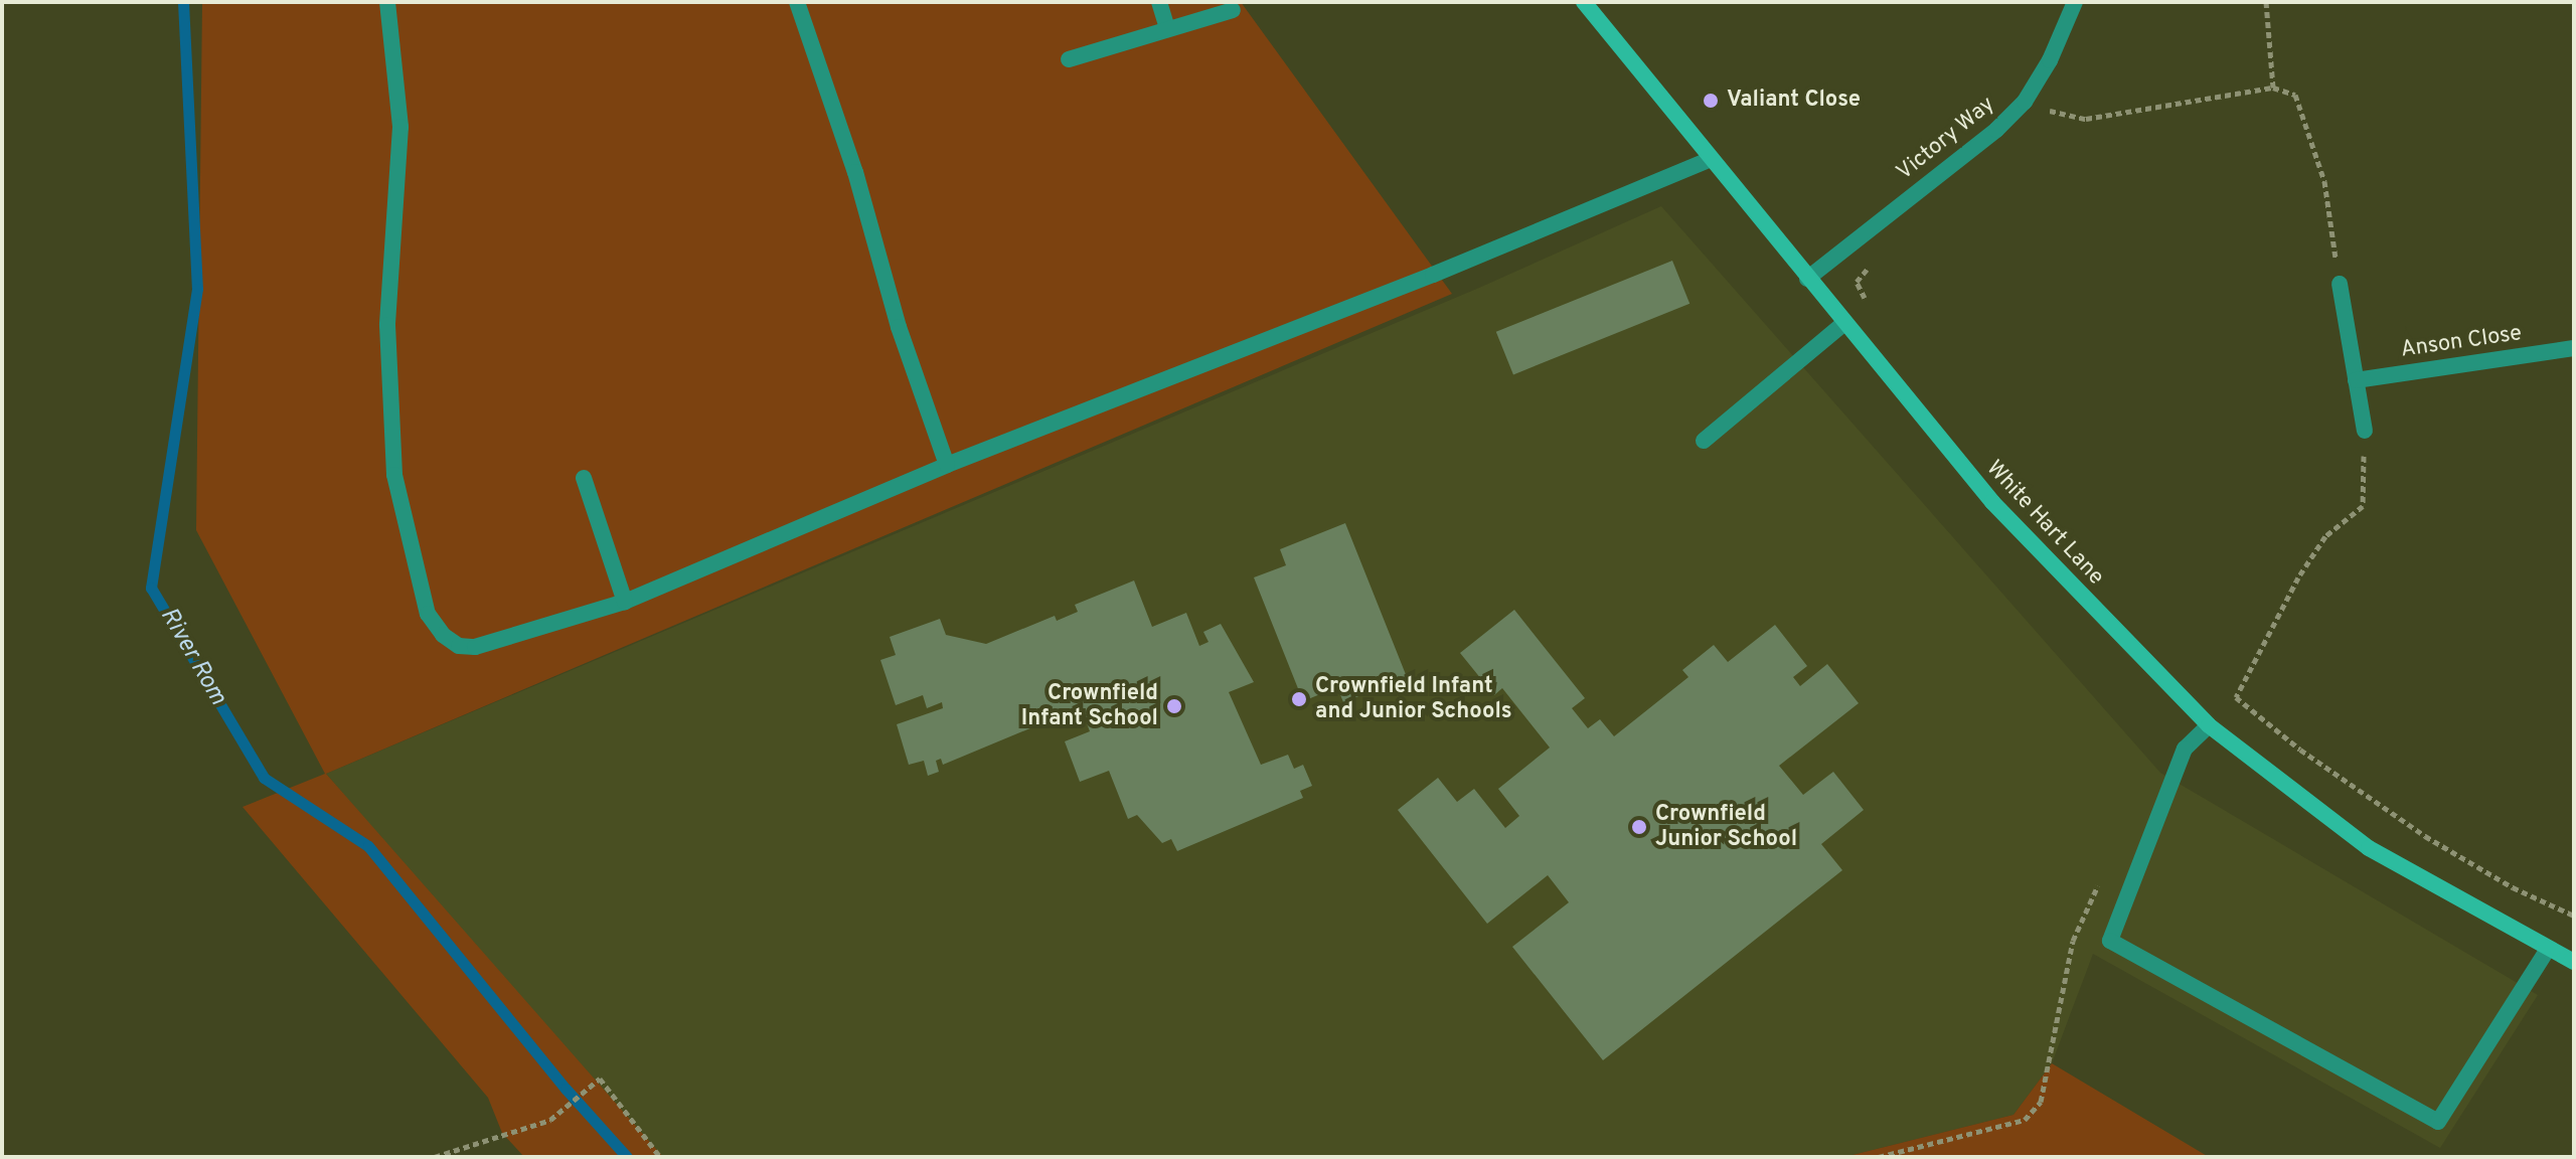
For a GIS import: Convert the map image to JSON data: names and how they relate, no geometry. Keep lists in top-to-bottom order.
{
  "streets": {
    "street": ["Victory Way", "Anson Close", "White Hart Lane"]
  },
  "crossings": [
    ["Victory Way", "White Hart Lane"]
  ],
  "water": ["River Rom"],
  "places": [
    "Valiant Close",
    "Crownfield Infant and Junior Schools",
    "Crownfield Infant School",
    "Crownfield Junior School"
  ]
}
